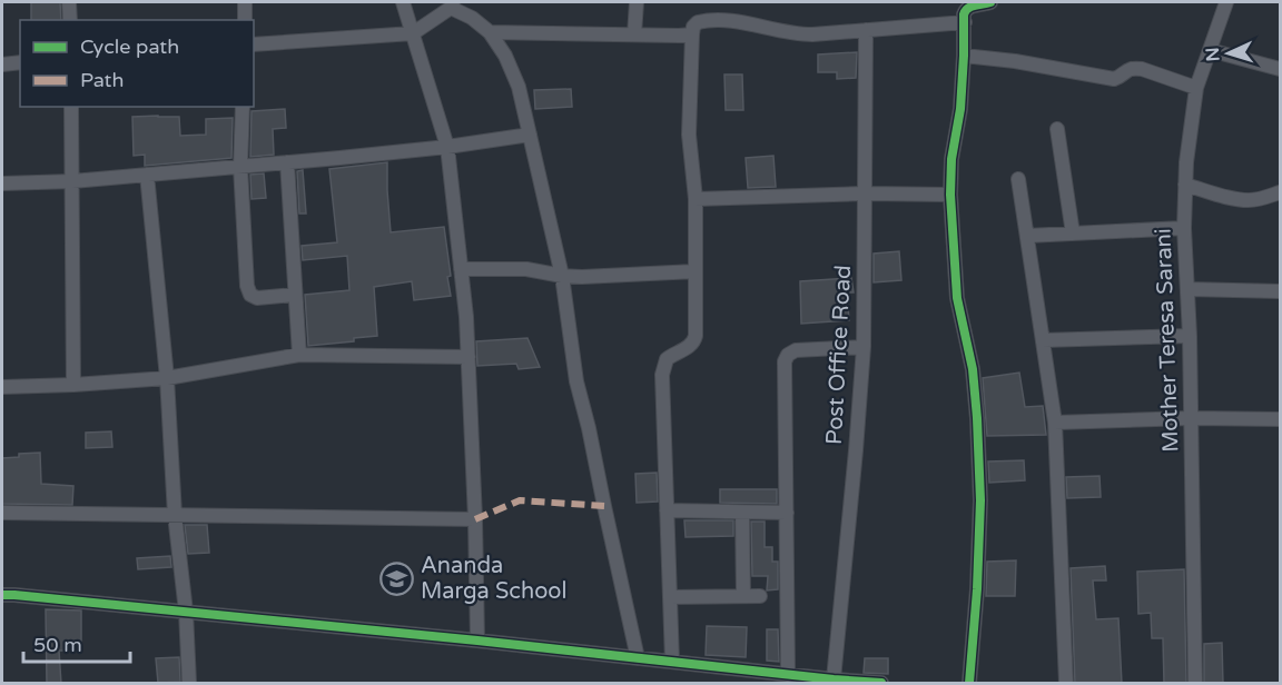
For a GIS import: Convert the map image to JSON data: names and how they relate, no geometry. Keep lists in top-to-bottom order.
{
  "streets": {
    "street": ["Mother Teresa Sarani", "Post Office Road"]
  },
  "places": {
    "school or university": ["Ananda Marga School"]
  },
  "legend": ["Cycle path", "Path"],
  "scale_bar": "50 m",
  "north": "left"
}
